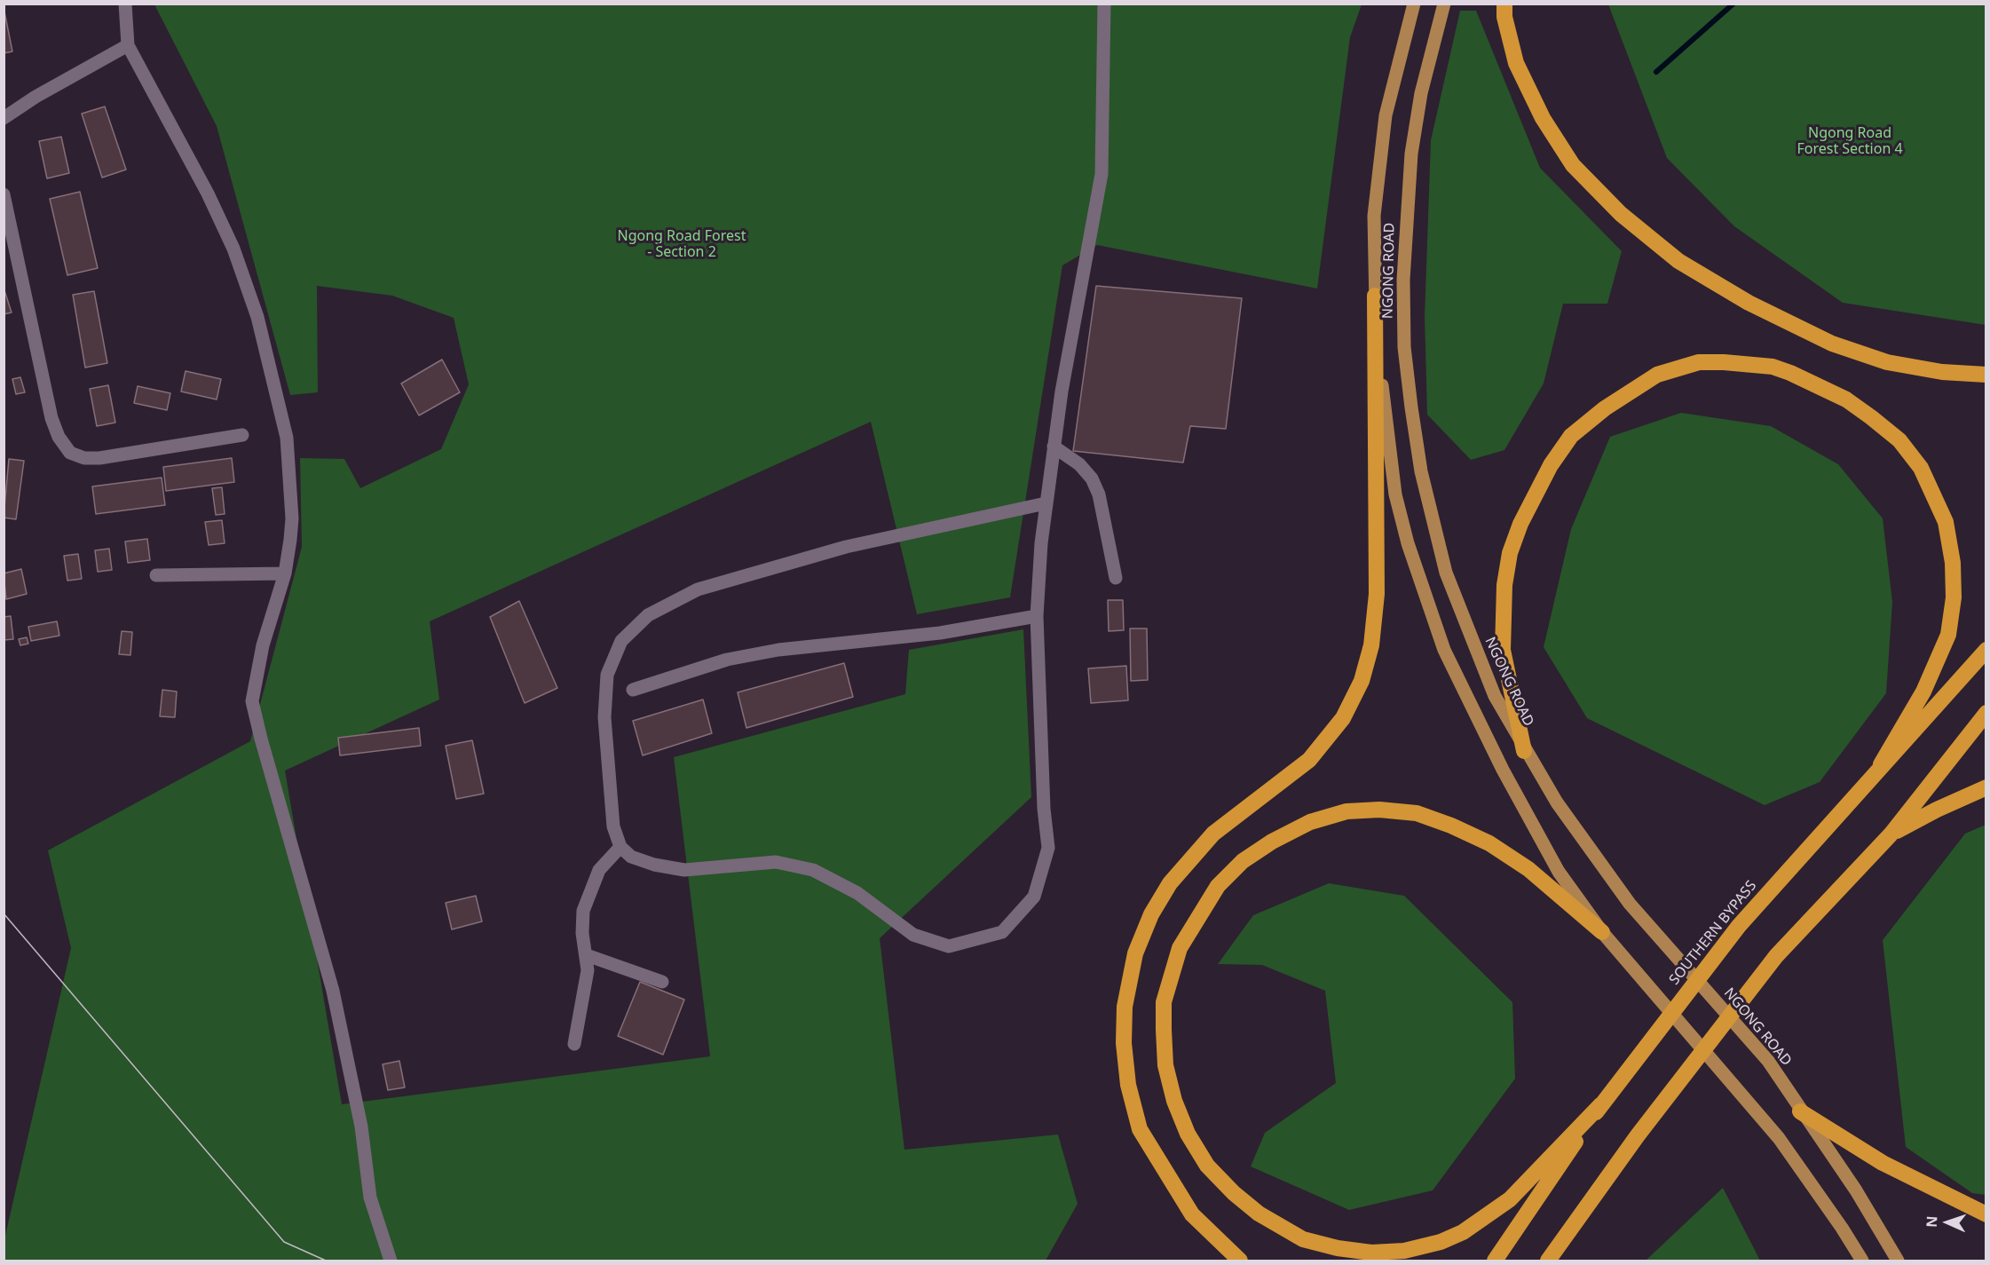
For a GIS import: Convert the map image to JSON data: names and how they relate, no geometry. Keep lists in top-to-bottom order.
{
  "streets": {
    "highway": ["SOUTHERN BYPASS"],
    "main road": ["NGONG ROAD"]
  },
  "parks": ["Ngong Road Forest Section 4", "Ngong Road Forest - Section 2"],
  "north": "left"
}
